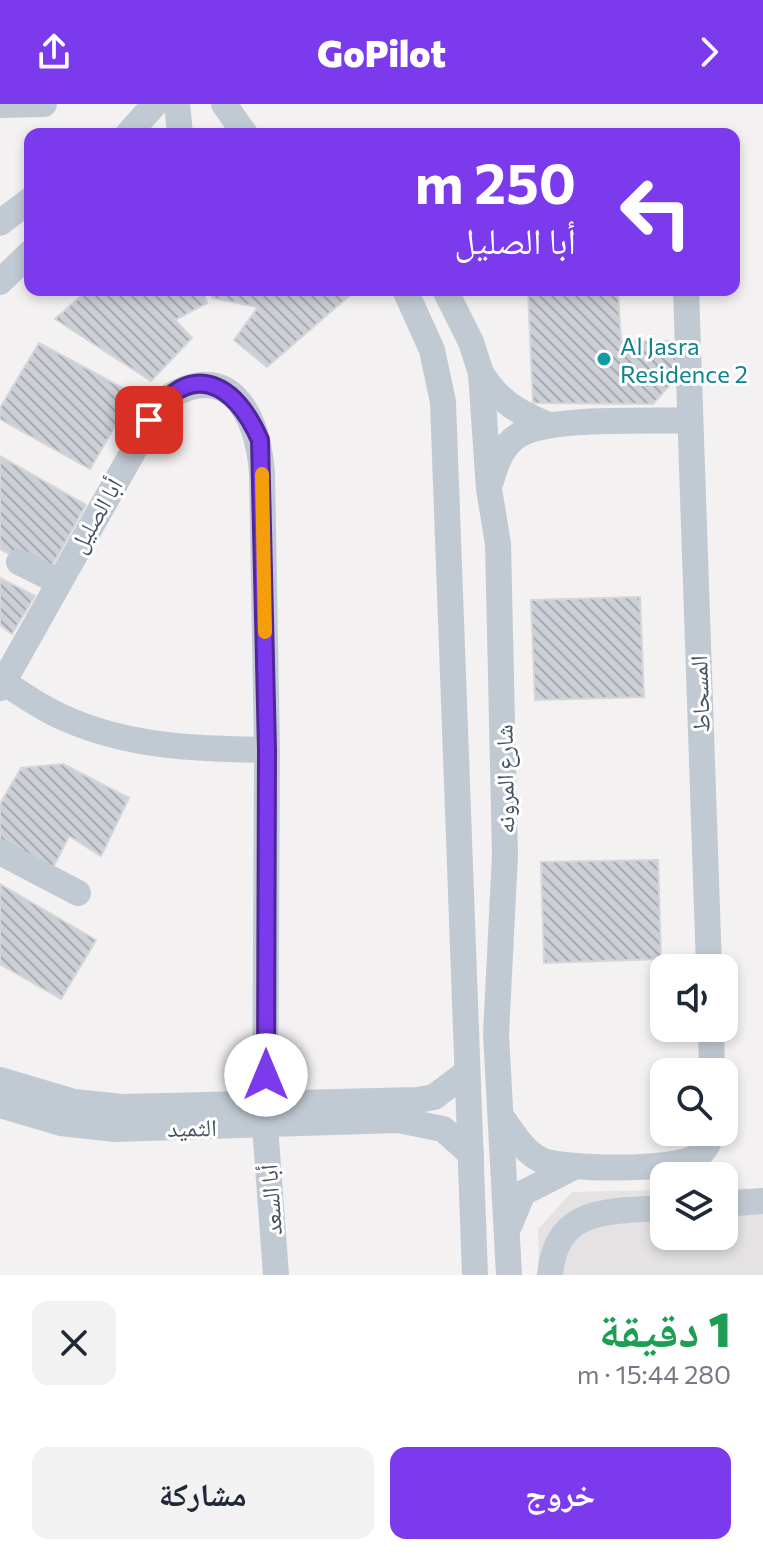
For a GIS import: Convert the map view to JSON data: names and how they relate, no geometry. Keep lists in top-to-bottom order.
{
  "streets": {
    "street": [
      "أبا الصليل",
      "المسحاط",
      "شارع المرونه",
      "الثميد",
      "أبا السعد"
    ]
  },
  "crossings": [
    ["أبا الصليل", "الثميد"],
    ["أبا الصليل", "أبا السعد"],
    ["شارع المرونه", "الثميد"],
    ["الثميد", "أبا السعد"]
  ],
  "places": ["Al Jasra Residence 2"],
  "page": {
    "header": "GoPilot",
    "turn": ["250 m", "أبا الصليل"],
    "heading": ["1 دقيقة", "280 m · 15:44"],
    "buttons": ["خروج", "مشاركة"]
  }
}
